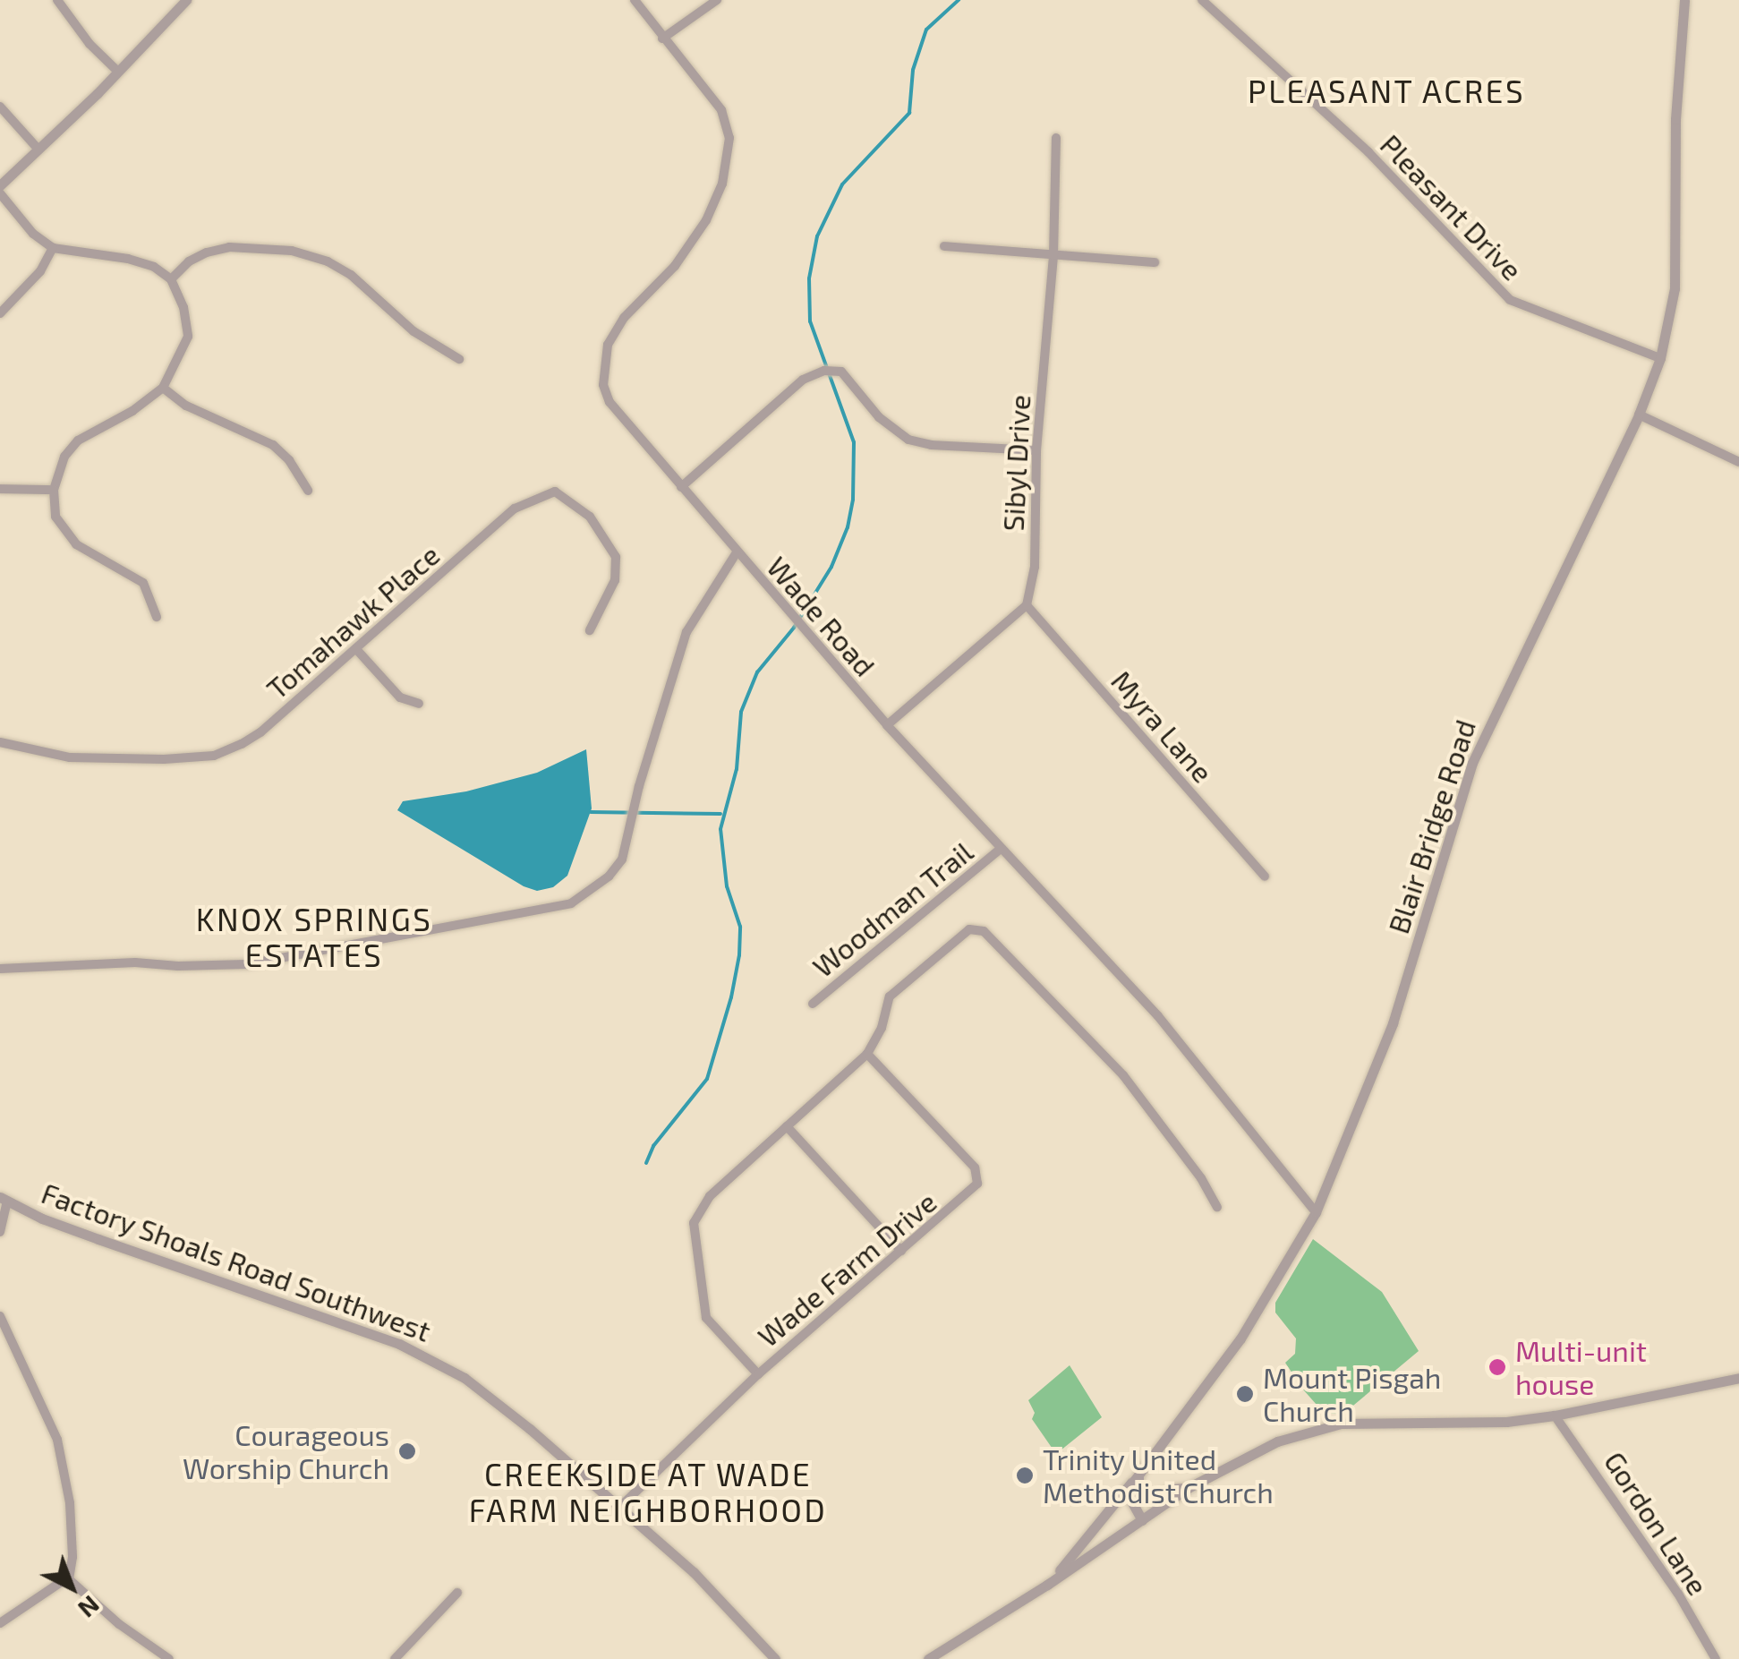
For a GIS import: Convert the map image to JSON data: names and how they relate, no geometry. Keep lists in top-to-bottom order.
{
  "streets": {
    "street": [
      "Pleasant Drive",
      "Sibyl Drive",
      "Wade Road",
      "Tomahawk Place",
      "Myra Lane",
      "Blair Bridge Road",
      "Woodman Trail",
      "Factory Shoals Road Southwest",
      "Wade Farm Drive",
      "Gordon Lane"
    ]
  },
  "crossings": [
    ["Pleasant Drive", "Blair Bridge Road"],
    ["Sibyl Drive", "Myra Lane"],
    ["Wade Road", "Blair Bridge Road"],
    ["Wade Road", "Woodman Trail"],
    ["Factory Shoals Road Southwest", "Wade Farm Drive"]
  ],
  "districts": ["PLEASANT ACRES", "KNOX SPRINGS ESTATES", "CREEKSIDE AT WADE FARM NEIGHBORHOOD"],
  "places": [
    "Multi-unit house",
    "Mount Pisgah Church",
    "Courageous Worship Church",
    "Trinity United Methodist Church"
  ],
  "north": "bottom right"
}
